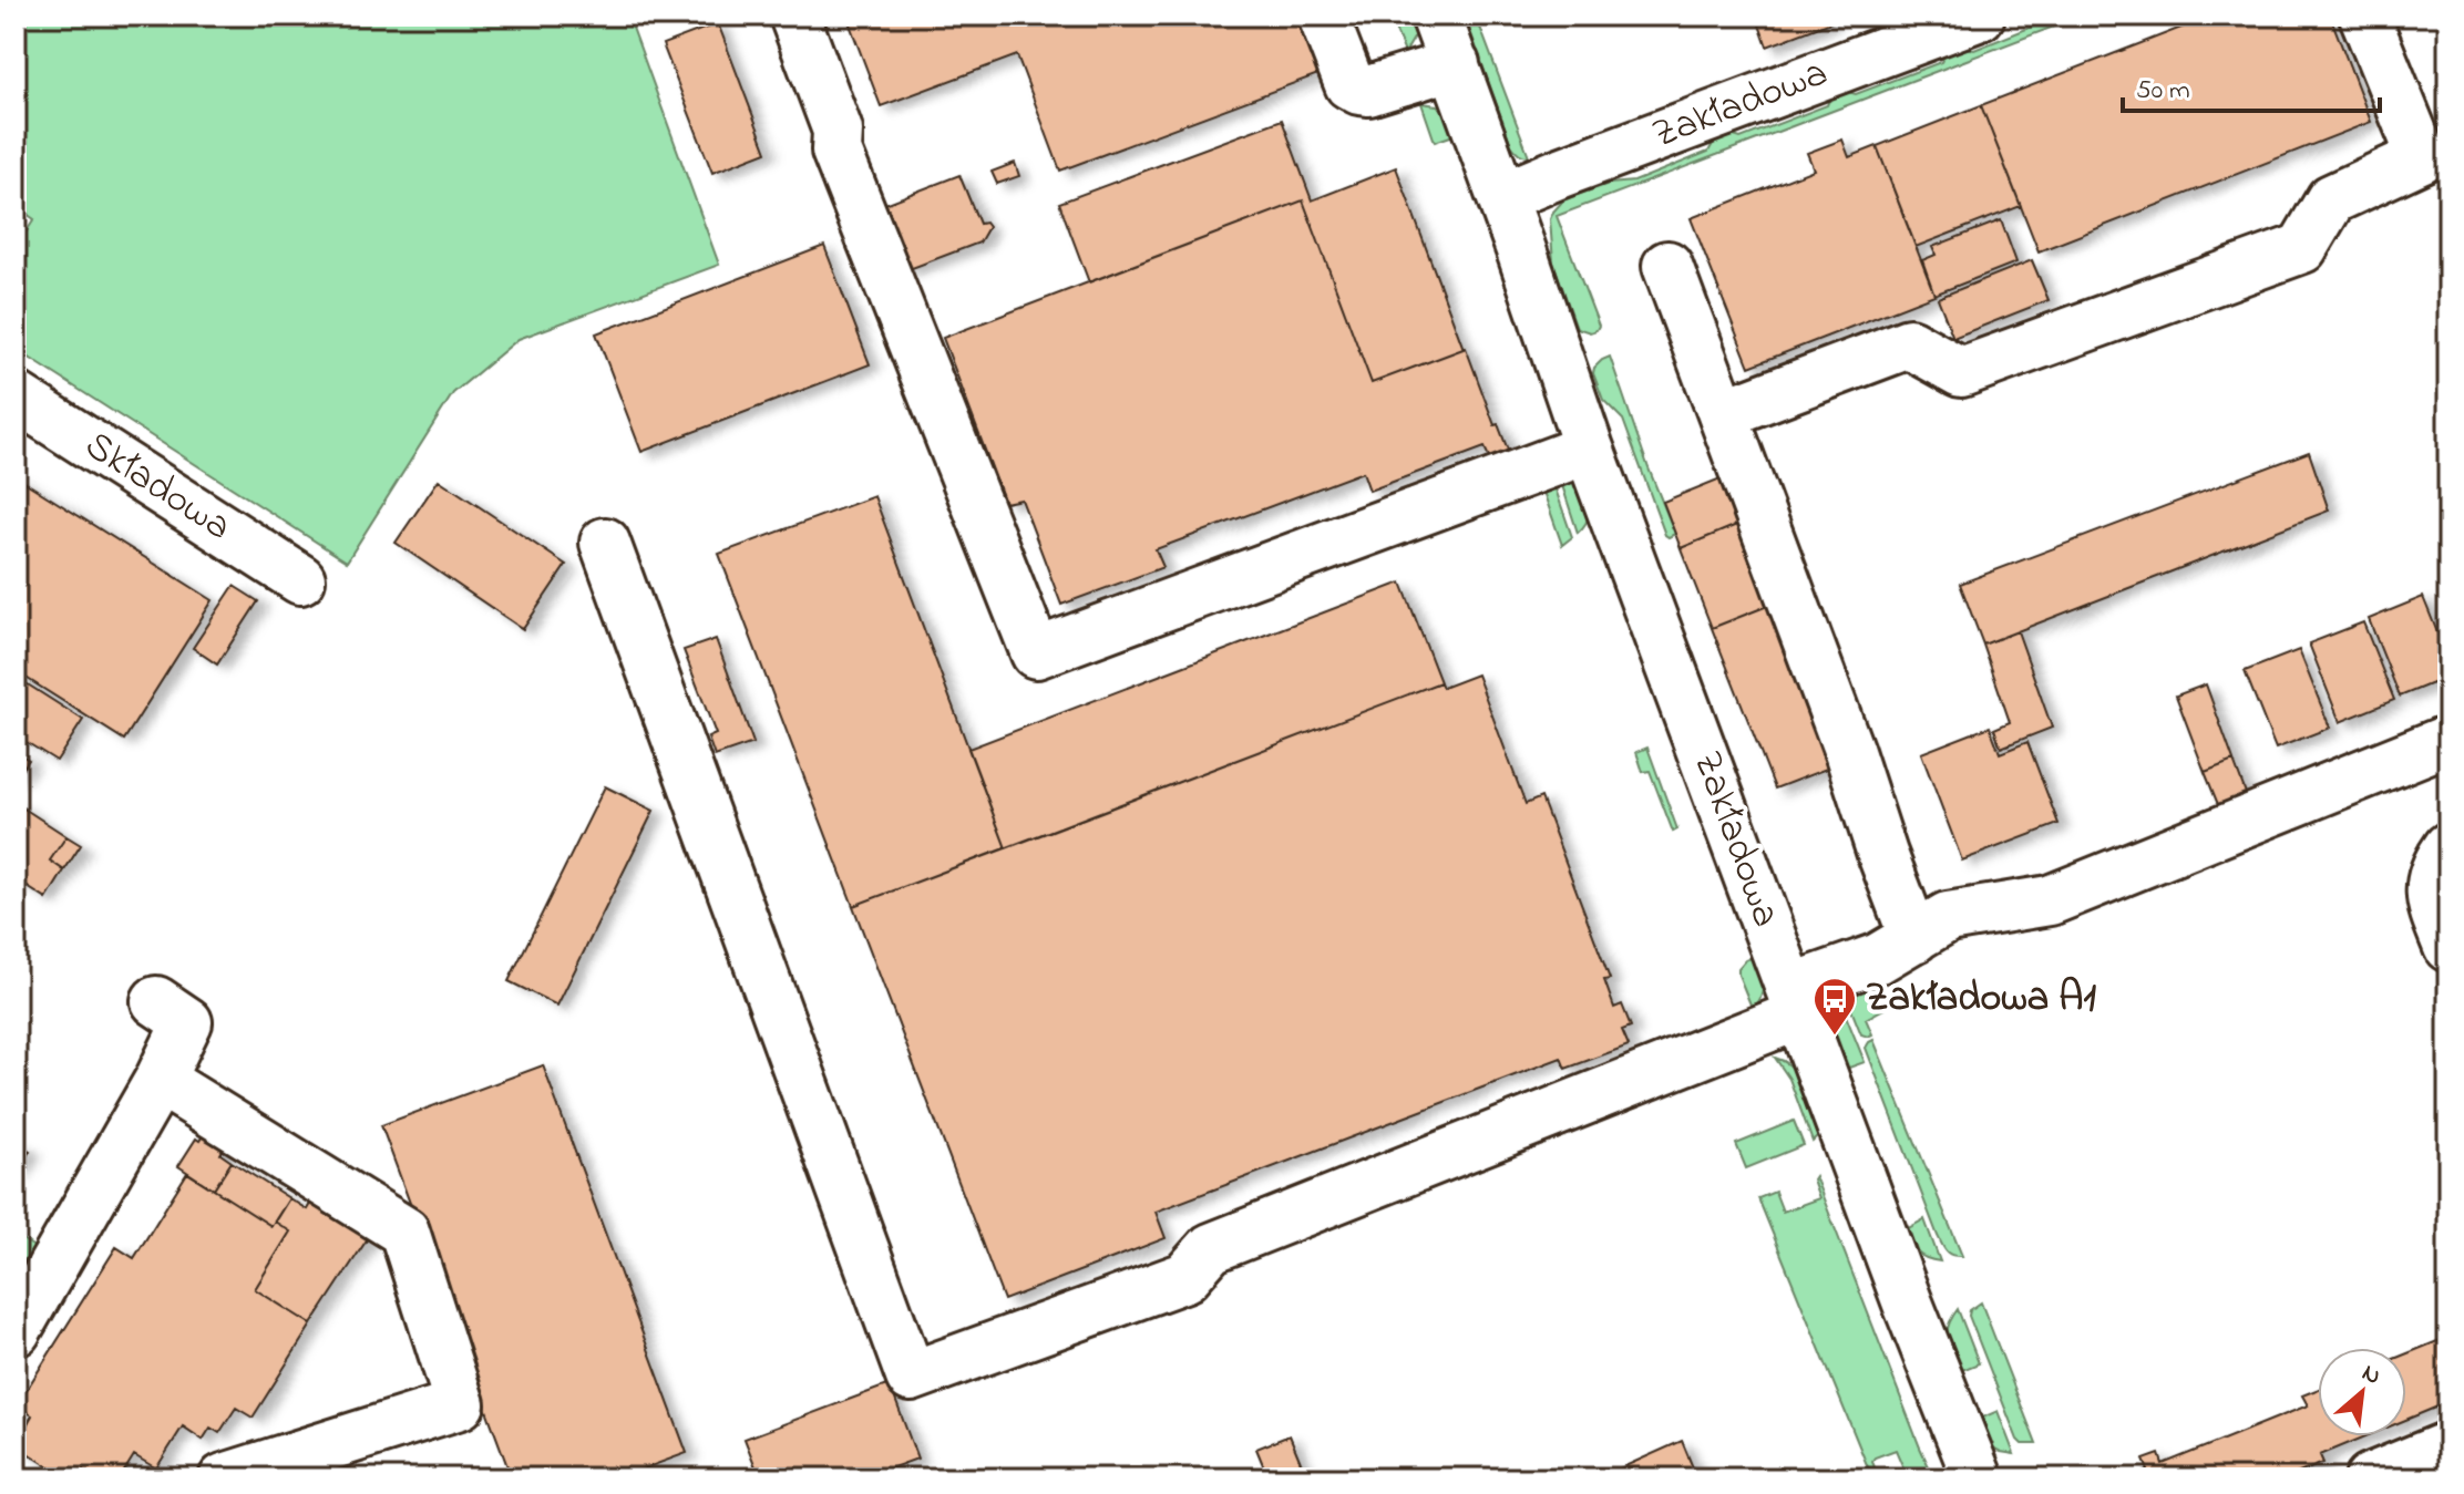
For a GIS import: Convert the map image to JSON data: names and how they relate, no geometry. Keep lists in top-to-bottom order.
{
  "streets": {
    "street": ["Zakładowa", "Składowa"]
  },
  "places": {
    "bus stop": ["Zakładowa A1"]
  },
  "scale_bar": "50 m",
  "north": "top right"
}
